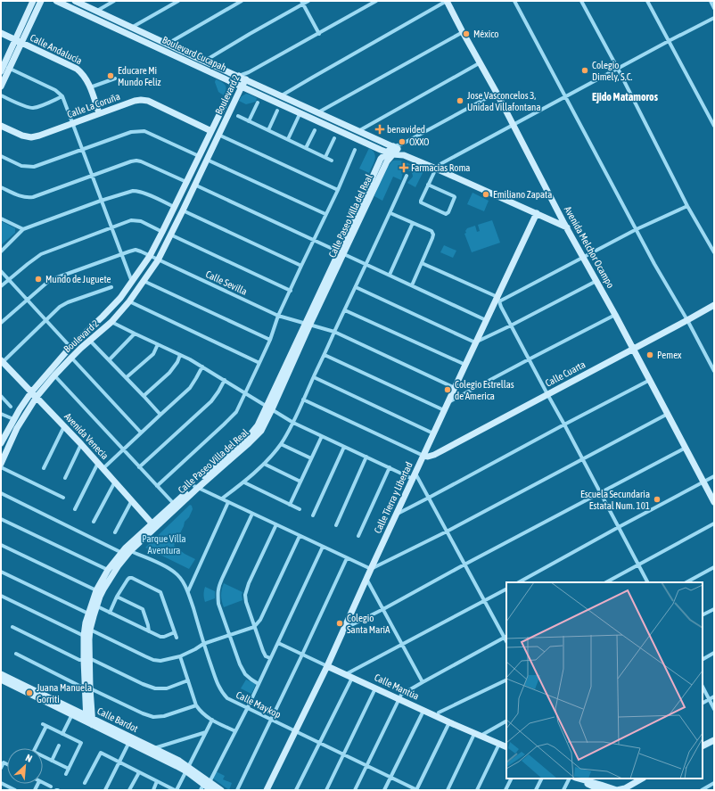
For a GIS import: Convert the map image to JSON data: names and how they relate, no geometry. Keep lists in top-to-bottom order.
{
  "streets": {
    "street": [
      "Calle Andalucía",
      "Boulevard Cucapah",
      "Boulevard 2",
      "Calle La Coruña",
      "Calle Paseo Villa del Real",
      "Avenida Melchor Ocampo",
      "Calle Sevilla",
      "Calle Cuarta",
      "Avenida Venecia",
      "Calle Tierra y Libertad",
      "Calle Mantúa",
      "Calle Maykop",
      "Calle Bardot"
    ]
  },
  "crossings": [
    ["Calle Andalucía", "Calle La Coruña"],
    ["Boulevard Cucapah", "Boulevard 2"],
    ["Boulevard Cucapah", "Calle Paseo Villa del Real"],
    ["Boulevard Cucapah", "Avenida Melchor Ocampo"],
    ["Boulevard Cucapah", "Calle Tierra y Libertad"],
    ["Boulevard 2", "Calle La Coruña"],
    ["Boulevard 2", "Calle Sevilla"],
    ["Boulevard 2", "Avenida Venecia"],
    ["Calle Paseo Villa del Real", "Calle Sevilla"],
    ["Calle Paseo Villa del Real", "Avenida Venecia"],
    ["Calle Paseo Villa del Real", "Calle Maykop"],
    ["Calle Paseo Villa del Real", "Calle Bardot"],
    ["Avenida Melchor Ocampo", "Calle Cuarta"],
    ["Calle Sevilla", "Calle Tierra y Libertad"],
    ["Calle Cuarta", "Calle Tierra y Libertad"],
    ["Calle Tierra y Libertad", "Calle Mantúa"],
    ["Calle Tierra y Libertad", "Calle Maykop"]
  ],
  "districts": ["Ejido Matamoros"],
  "parks": ["Parque Villa Aventura"],
  "places": {
    "other": [
      "México",
      "Colegio Dimely, S.C.",
      "Educare Mi Mundo Feliz",
      "Jose Vasconcelos 3, Unidad Villafontana",
      "OXXO",
      "Emiliano Zapata",
      "Mundo de Juguete",
      "Pemex",
      "Colegio Estrellas de America",
      "Escuela Secundaria Estatal Num. 101",
      "Colegio Santa MariA",
      "Juana Manuela Gorriti"
    ],
    "health": ["benavided", "Farmacias Roma"]
  },
  "north": "top right"
}
